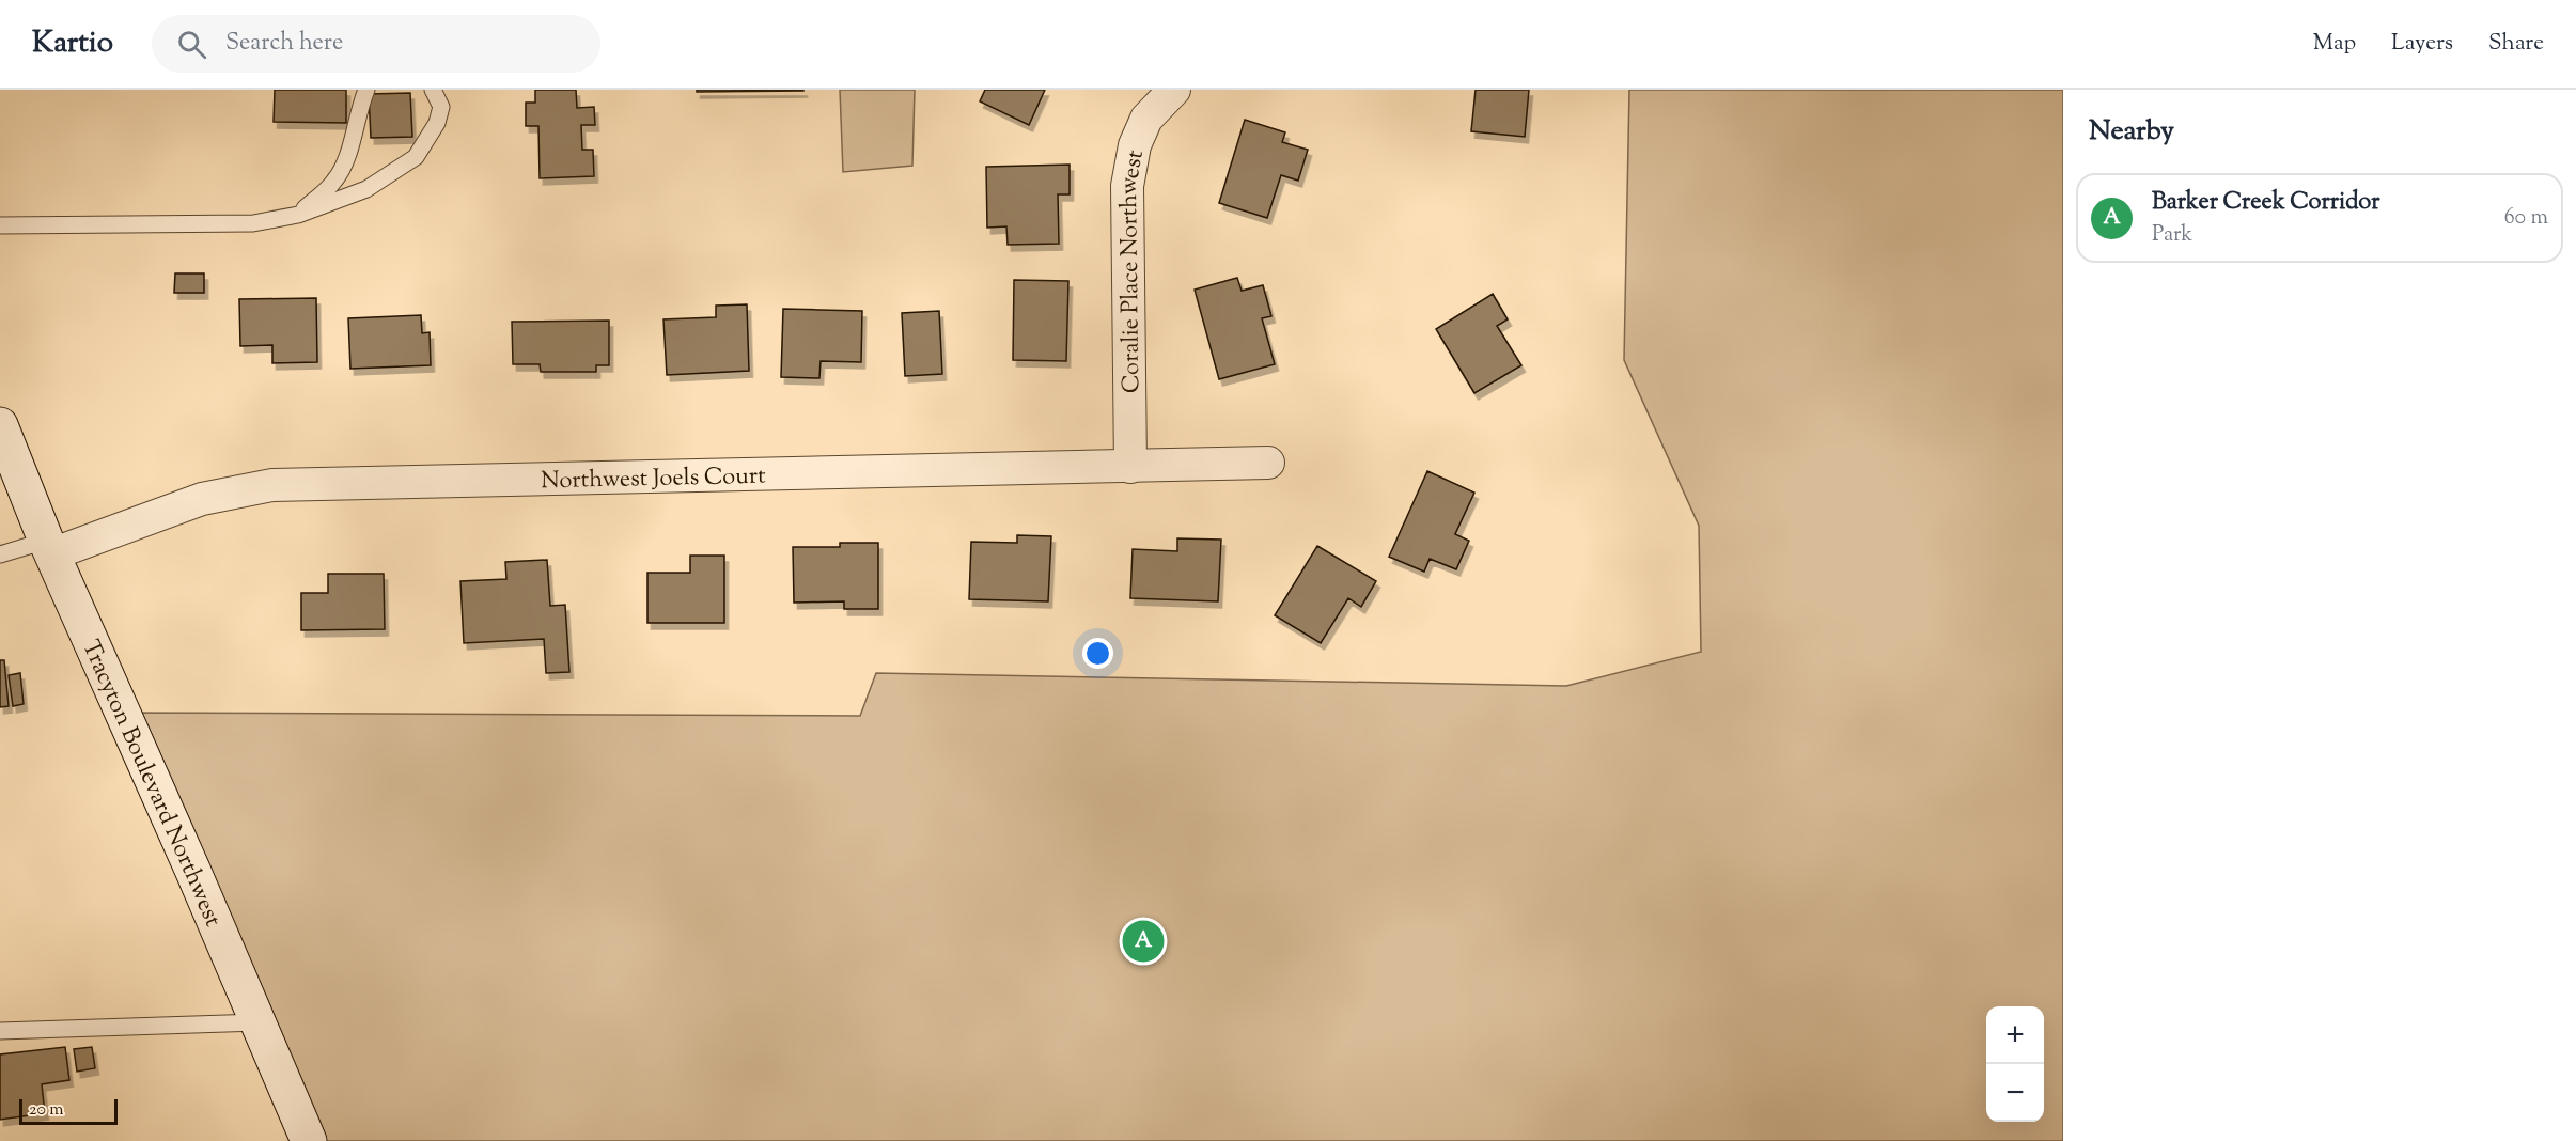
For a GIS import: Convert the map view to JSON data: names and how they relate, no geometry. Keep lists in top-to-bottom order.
{
  "streets": {
    "main road": ["Tracyton Boulevard Northwest"],
    "street": ["Coralie Place Northwest", "Northwest Joels Court"]
  },
  "crossings": [
    ["Coralie Place Northwest", "Northwest Joels Court"],
    ["Northwest Joels Court", "Tracyton Boulevard Northwest"]
  ],
  "scale_bar": "20 m",
  "page": {
    "header": "Kartio",
    "search": "Search here",
    "nav": ["Map", "Layers", "Share"],
    "heading": "Nearby",
    "list": [
      {
        "mark": "A",
        "name": "Barker Creek Corridor",
        "note": "Park",
        "value": "60 m"
      }
    ],
    "pins": "A",
    "map_buttons": ["+", "−"],
    "scale": "20 m"
  }
}
